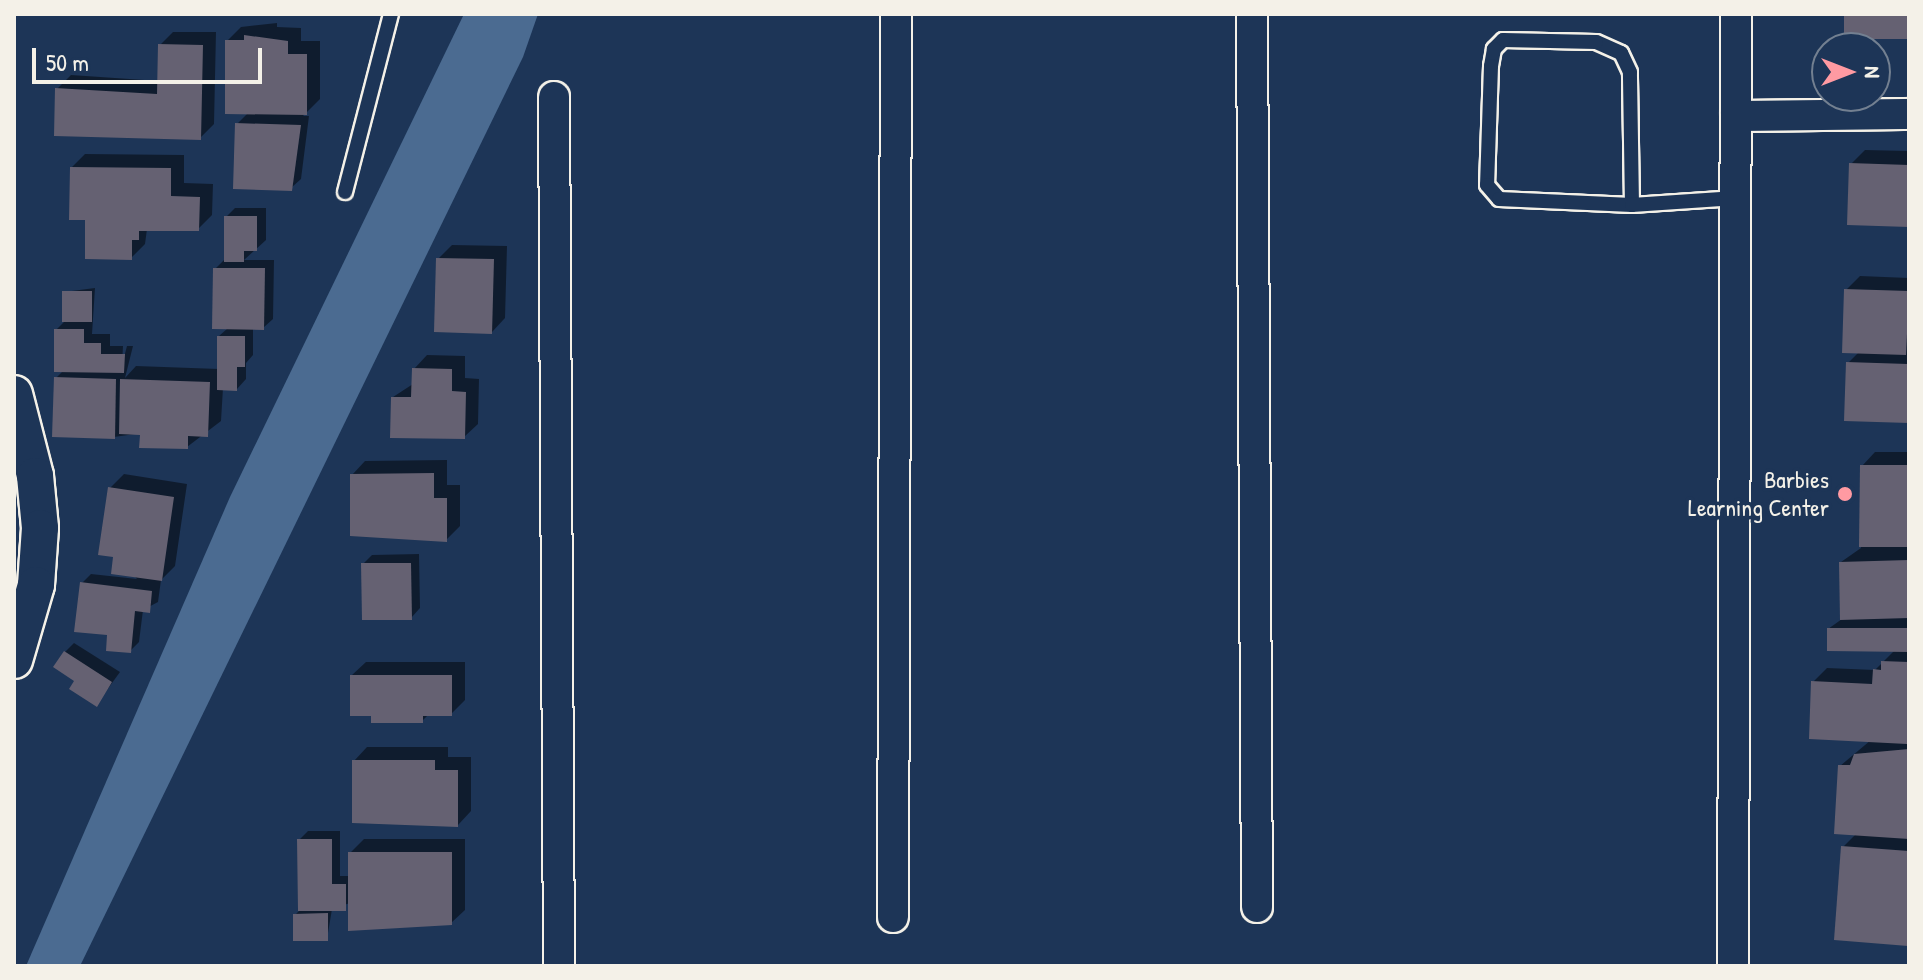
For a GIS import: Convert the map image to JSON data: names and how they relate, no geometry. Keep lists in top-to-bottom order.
{
  "places": ["Barbies Learning Center"],
  "scale_bar": "50 m",
  "north": "right"
}
